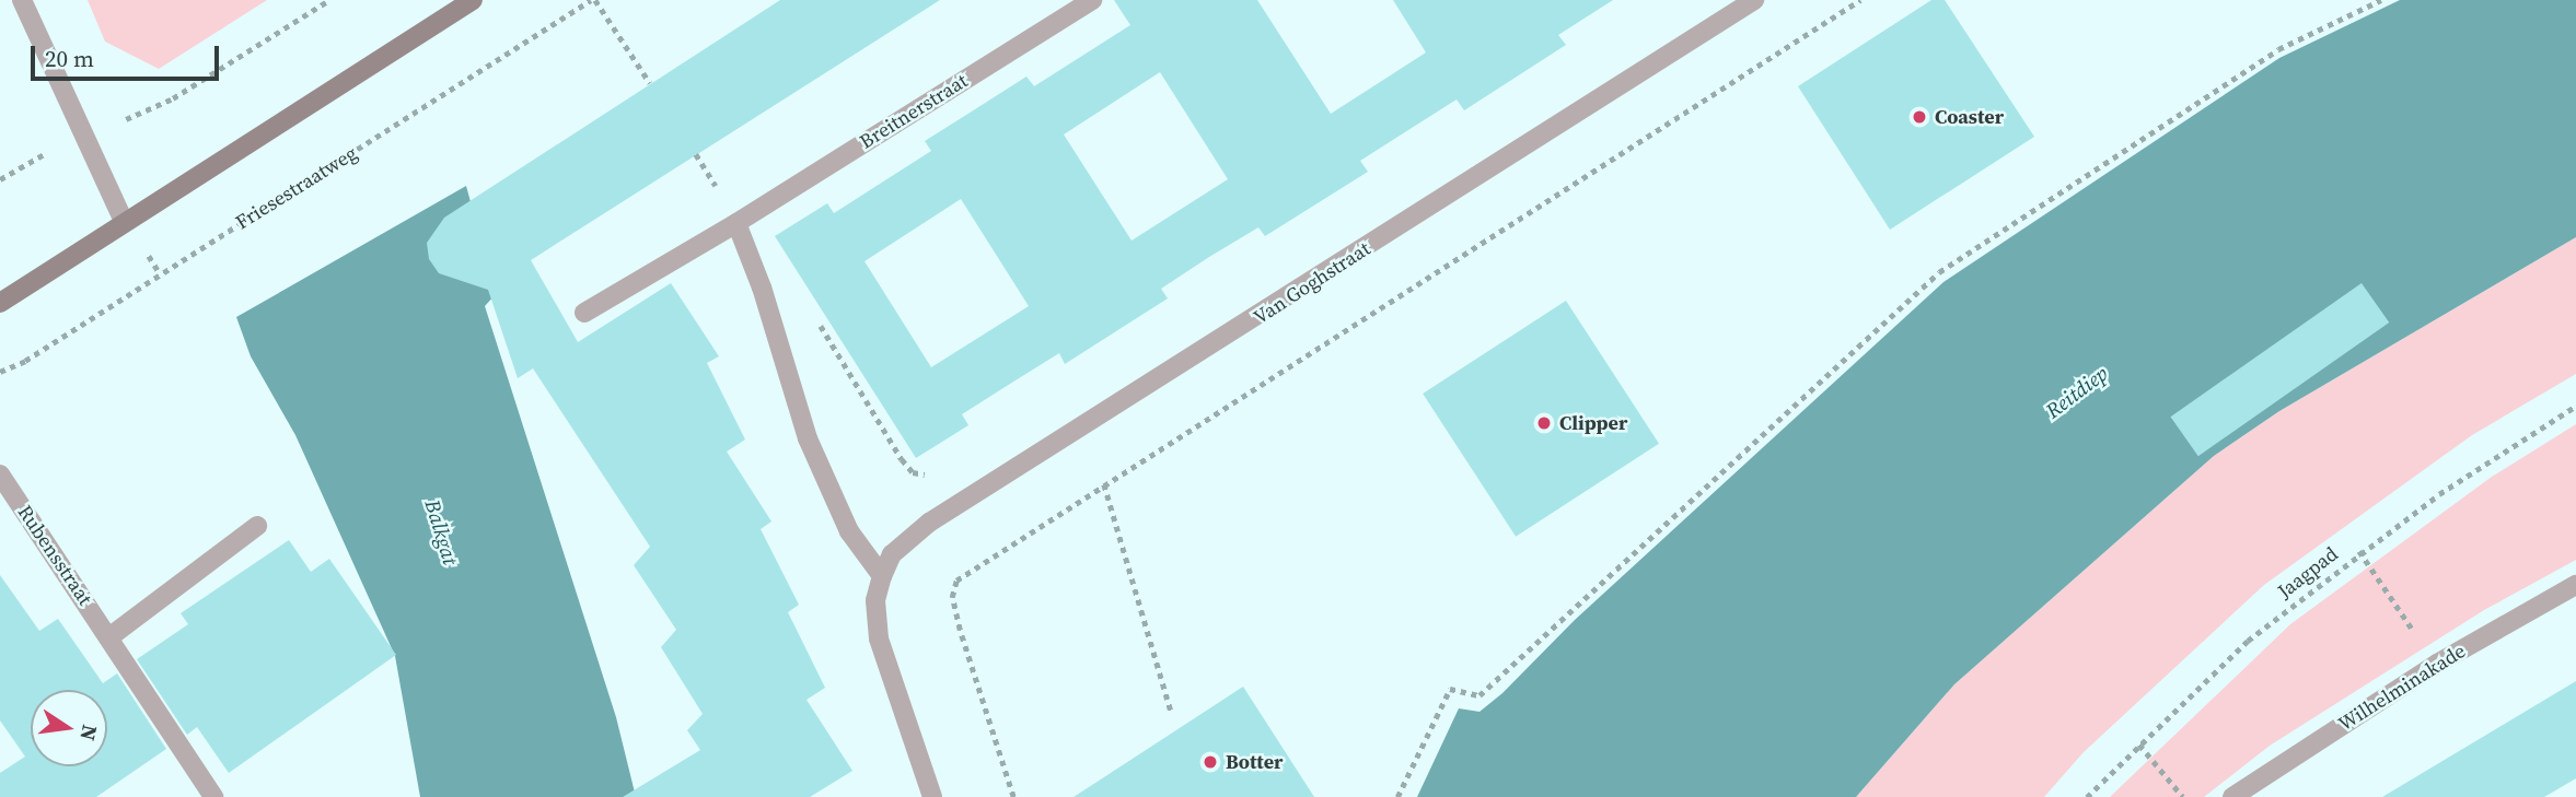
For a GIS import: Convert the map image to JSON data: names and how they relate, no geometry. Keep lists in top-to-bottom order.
{
  "streets": {
    "street": [
      "Breitnerstraat",
      "Van Goghstraat",
      "Rubensstraat",
      "Wilhelminakade"
    ],
    "path": ["Friesestraatweg", "Jaagpad"]
  },
  "water": ["Reitdiep", "Balkgat"],
  "places": ["Coaster", "Clipper", "Botter"],
  "scale_bar": "20 m",
  "north": "right"
}
